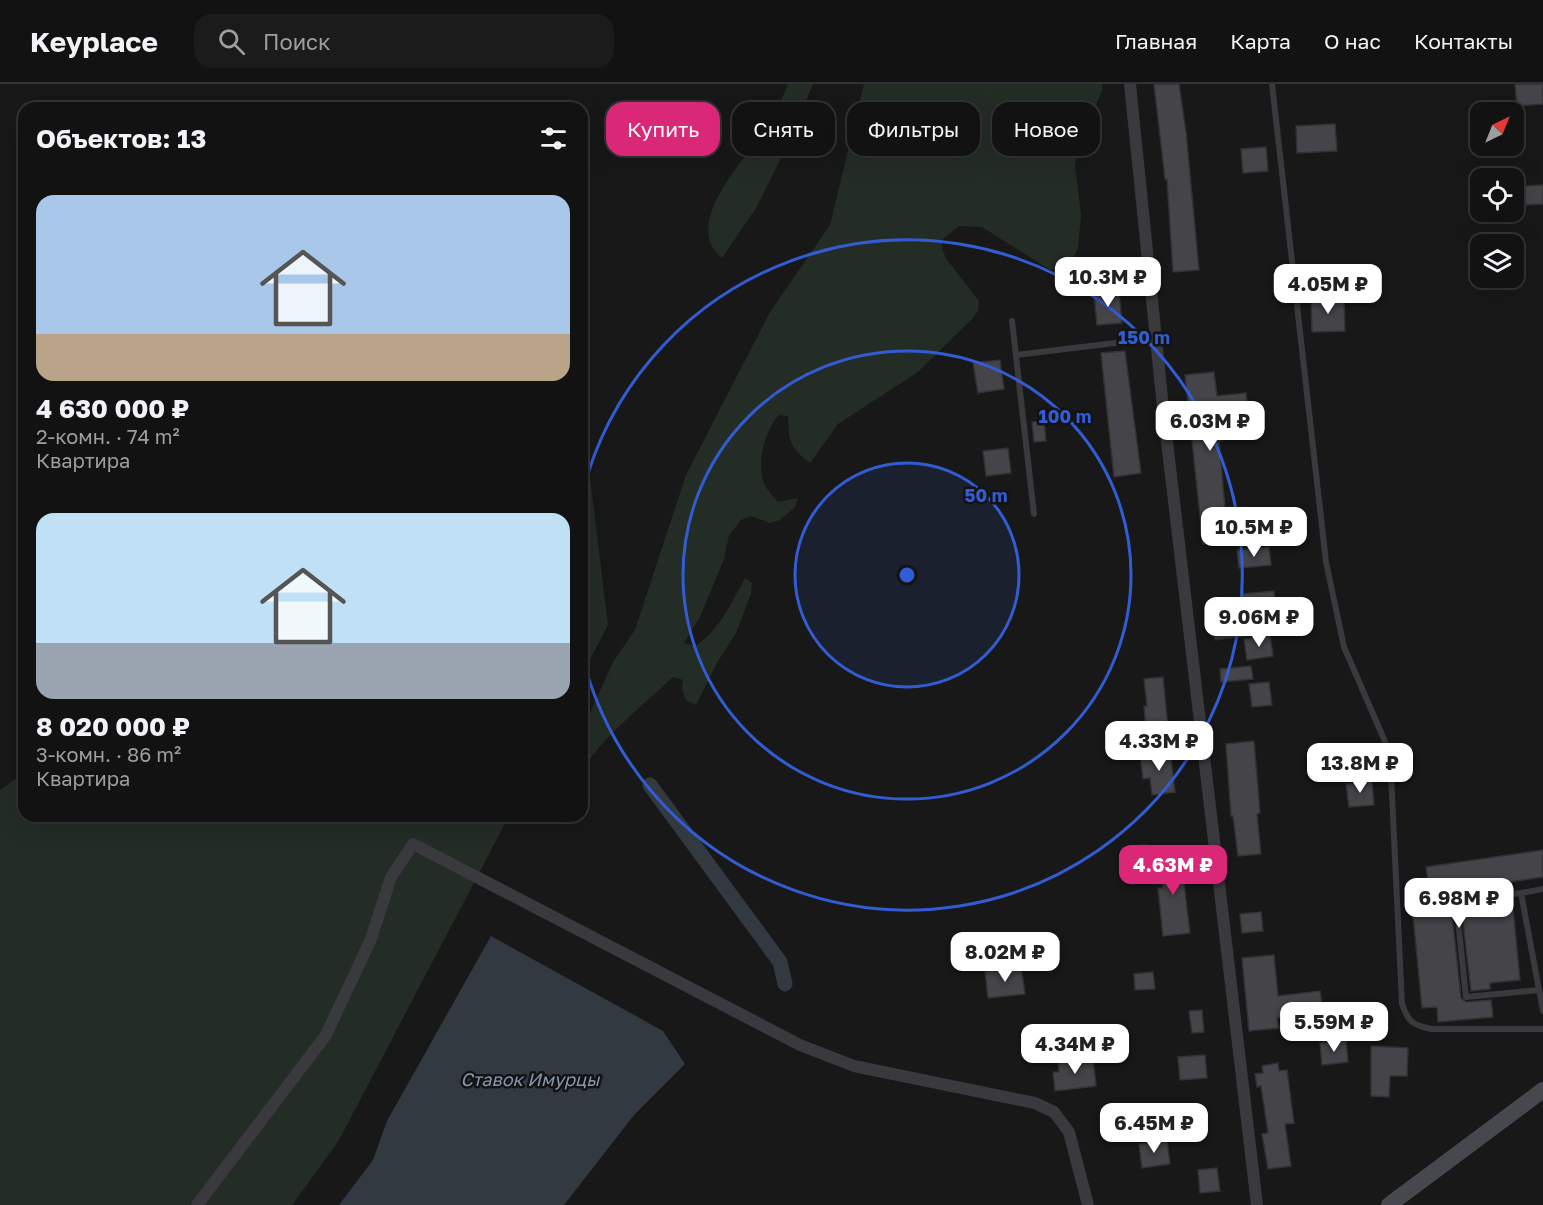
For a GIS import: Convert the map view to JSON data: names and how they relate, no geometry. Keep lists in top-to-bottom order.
{
  "water": ["Ставок Имурцы"],
  "north": "top right",
  "page": {
    "header": "Keyplace",
    "search": "Поиск",
    "nav": [
      "Главная",
      "Карта",
      "О нас",
      "Контакты"
    ],
    "chip": [
      "Купить",
      "Снять",
      "Фильтры",
      "Новое"
    ],
    "heading": "Объектов: 13",
    "list": [
      {
        "name": "4 630 000 ₽",
        "note": "2-комн. · 74 m² · Квартира"
      },
      {
        "name": "8 020 000 ₽",
        "note": "3-комн. · 86 m² · Квартира"
      }
    ],
    "price": [
      "10.3M ₽",
      "4.05M ₽",
      "6.03M ₽",
      "10.5M ₽",
      "9.06M ₽",
      "4.33M ₽",
      "13.8M ₽",
      "4.63M ₽",
      "6.98M ₽",
      "8.02M ₽",
      "5.59M ₽",
      "4.34M ₽",
      "6.45M ₽"
    ]
  },
  "rings": ["150 m", "100 m", "50 m"]
}
